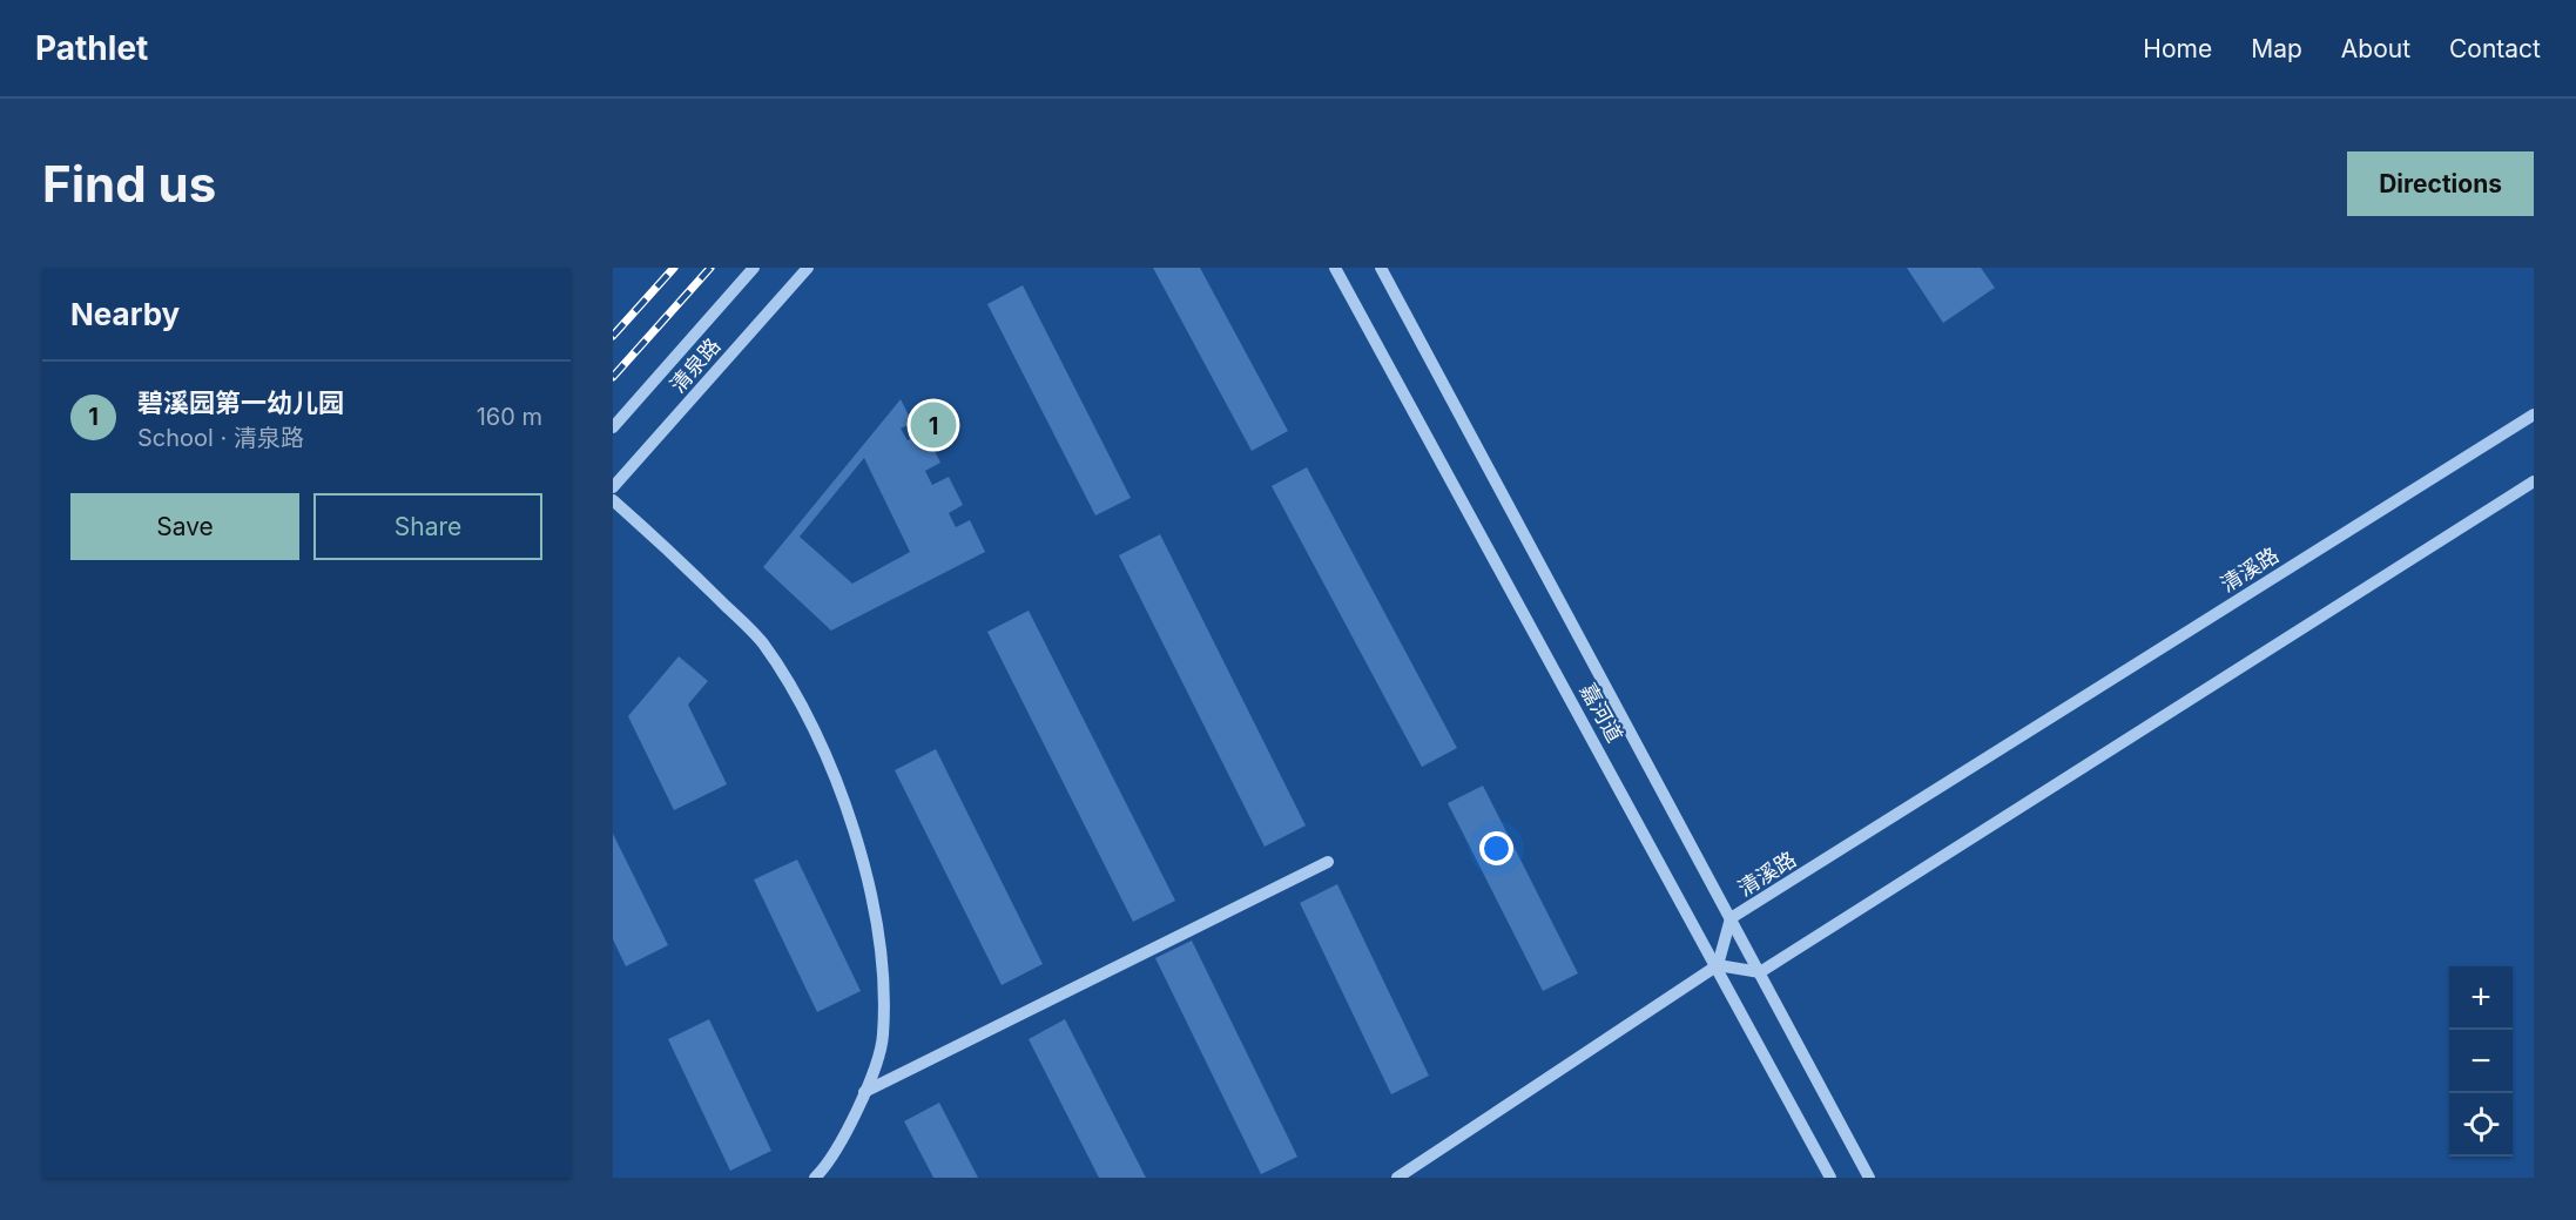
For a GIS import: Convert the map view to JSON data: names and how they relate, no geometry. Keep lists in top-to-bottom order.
{
  "streets": {
    "street": ["清泉路", "清溪路", "嘉河道"]
  },
  "crossings": [
    ["清溪路", "嘉河道"]
  ],
  "page": {
    "header": "Pathlet",
    "nav": [
      "Home",
      "Map",
      "About",
      "Contact"
    ],
    "buttons": [
      "Directions",
      ["Save", "Share"]
    ],
    "title": "Find us",
    "heading": "Nearby",
    "list": [
      {
        "mark": "1",
        "name": "碧溪园第一幼儿园",
        "note": "School · 清泉路",
        "value": "160 m"
      }
    ],
    "pins": "1",
    "map_buttons": ["+", "−"]
  }
}
